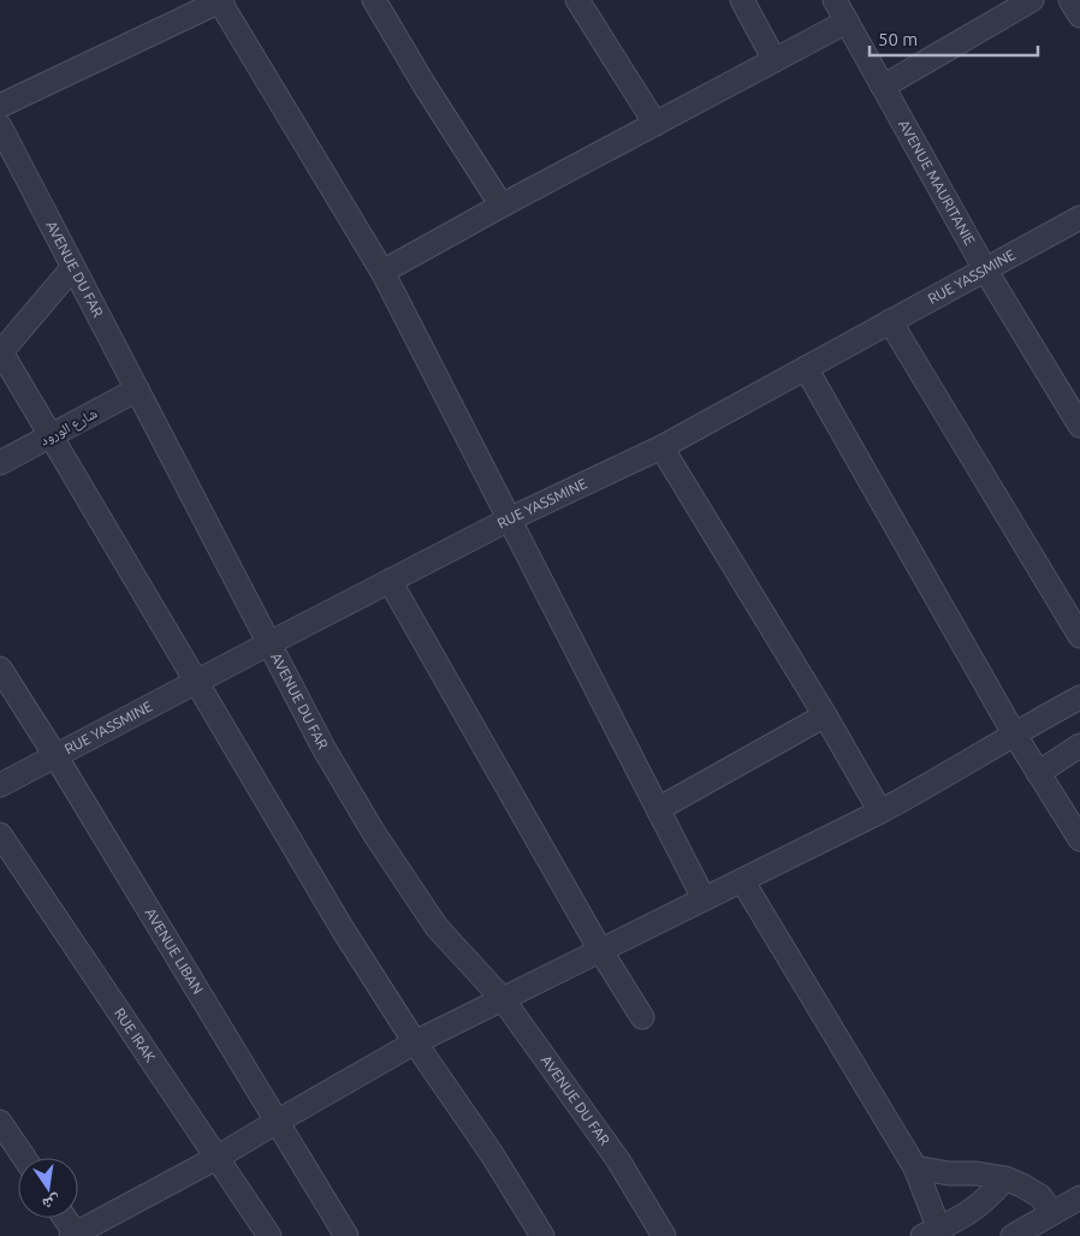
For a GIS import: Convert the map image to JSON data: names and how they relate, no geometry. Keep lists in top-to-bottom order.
{
  "streets": {
    "street": [
      "AVENUE MAURITANIE",
      "AVENUE DU FAR",
      "RUE YASSMINE",
      "شارع الورود",
      "AVENUE LIBAN",
      "RUE IRAK"
    ]
  },
  "crossings": [
    ["AVENUE MAURITANIE", "RUE YASSMINE"],
    ["AVENUE DU FAR", "RUE YASSMINE"],
    ["AVENUE DU FAR", "شارع الورود"],
    ["RUE YASSMINE", "AVENUE LIBAN"]
  ],
  "scale_bar": "50 m",
  "north": "bottom"
}
